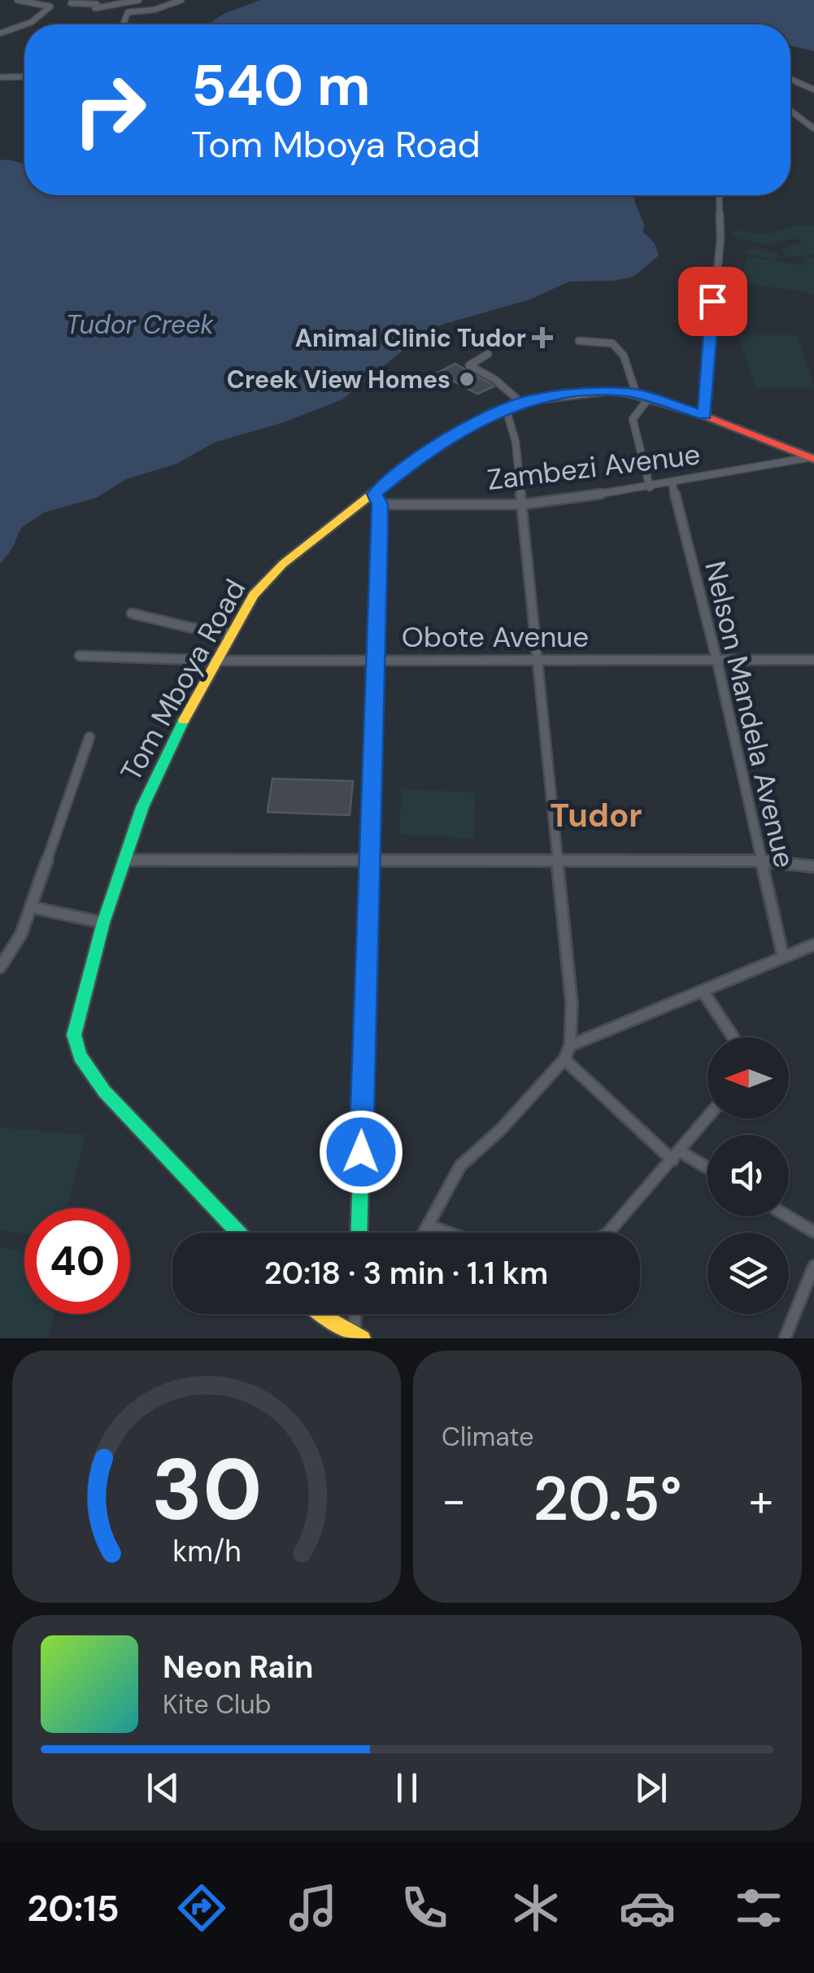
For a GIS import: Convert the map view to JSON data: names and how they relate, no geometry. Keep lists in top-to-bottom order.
{
  "streets": {
    "main road": ["Tom Mboya Road"],
    "street": ["Zambezi Avenue", "Obote Avenue", "Nelson Mandela Avenue"]
  },
  "crossings": [
    ["Zambezi Avenue", "Tom Mboya Road"],
    ["Zambezi Avenue", "Nelson Mandela Avenue"],
    ["Obote Avenue", "Tom Mboya Road"],
    ["Obote Avenue", "Nelson Mandela Avenue"]
  ],
  "districts": ["Tudor"],
  "water": ["Tudor Creek"],
  "places": {
    "health": ["Animal Clinic Tudor"],
    "other": ["Creek View Homes"]
  },
  "north": "left",
  "page": {
    "turn": ["540 m", "Tom Mboya Road"],
    "limit": "40",
    "trip": "20:18 · 3 min · 1.1 km",
    "tile": "Climate",
    "heat": ["−", "20.5°", "+"],
    "song": ["Neon Rain", "Kite Club"],
    "tabs": "20:15",
    "gauge": ["30", "km/h"]
  }
}
